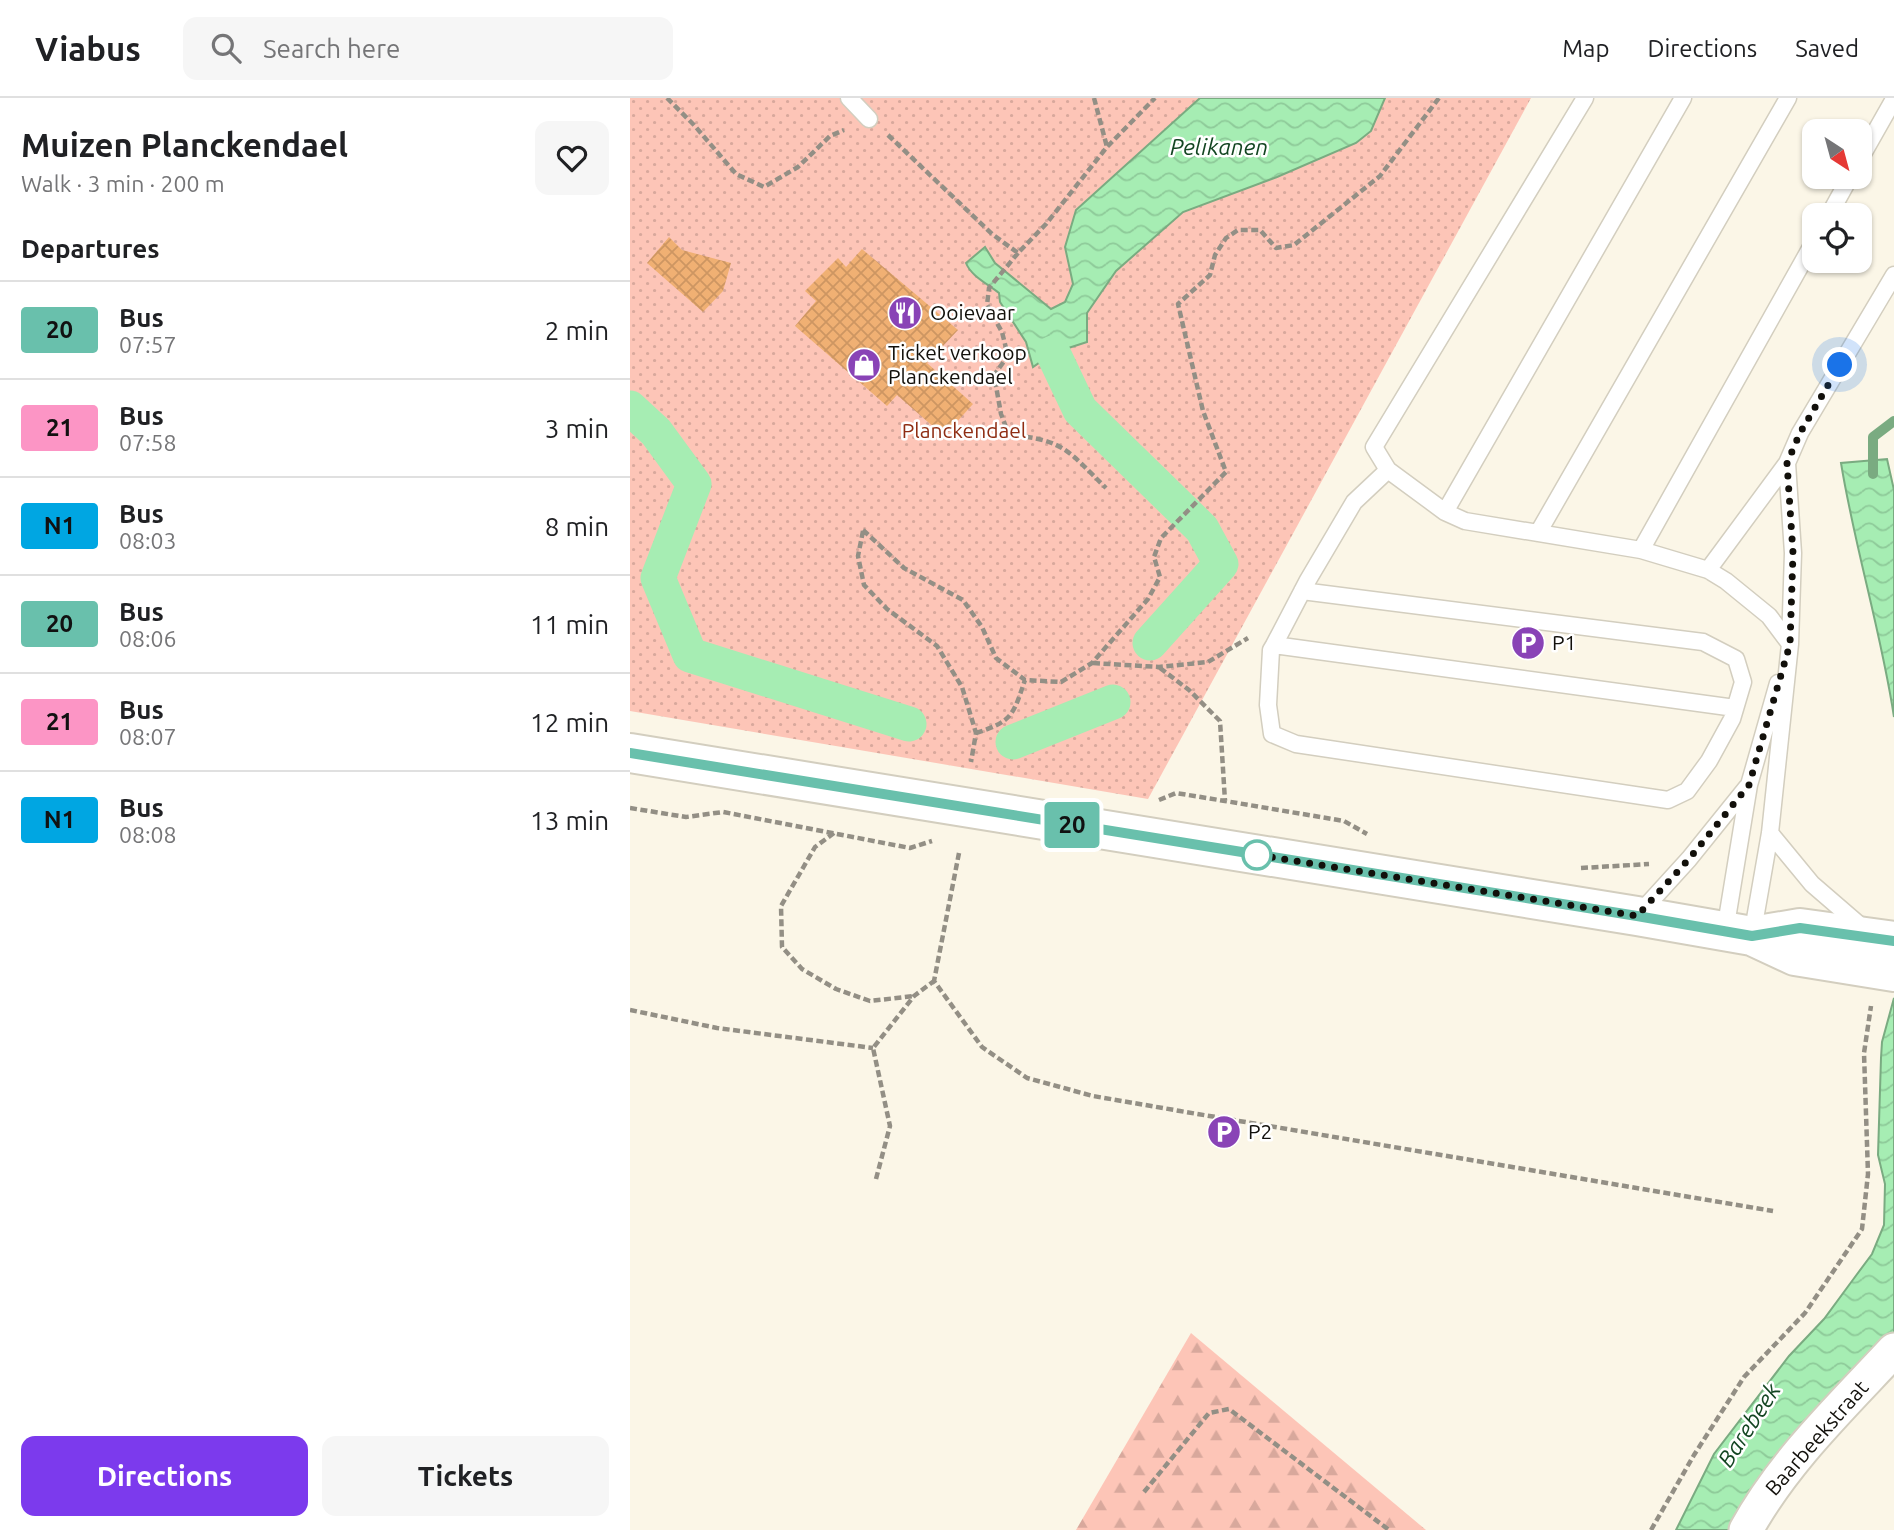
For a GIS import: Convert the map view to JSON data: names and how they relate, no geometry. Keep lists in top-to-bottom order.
{
  "streets": {
    "street": ["Baarbeekstraat"]
  },
  "water": ["Pelikanen", "Barebeek"],
  "parks": ["Planckendael"],
  "places": {
    "restaurant": ["Ooievaar"],
    "shop": ["Ticket verkoop Planckendael"],
    "parking": ["P1", "P2"]
  },
  "lines": ["bus line 20"],
  "north": "bottom right",
  "page": {
    "header": "Viabus",
    "search": "Search here",
    "nav": ["Map", "Directions", "Saved"],
    "heading": [
      ["Muizen Planckendael", "Walk · 3 min · 200 m"],
      "Departures"
    ],
    "on_map": "20",
    "list": [
      {
        "mark": "20",
        "name": "Bus",
        "note": "07:57",
        "value": "2 min"
      },
      {
        "mark": "21",
        "name": "Bus",
        "note": "07:58",
        "value": "3 min"
      },
      {
        "mark": "N1",
        "name": "Bus",
        "note": "08:03",
        "value": "8 min"
      },
      {
        "mark": "20",
        "name": "Bus",
        "note": "08:06",
        "value": "11 min"
      },
      {
        "mark": "21",
        "name": "Bus",
        "note": "08:07",
        "value": "12 min"
      },
      {
        "mark": "N1",
        "name": "Bus",
        "note": "08:08",
        "value": "13 min"
      }
    ],
    "buttons": ["Directions", "Tickets"]
  }
}
